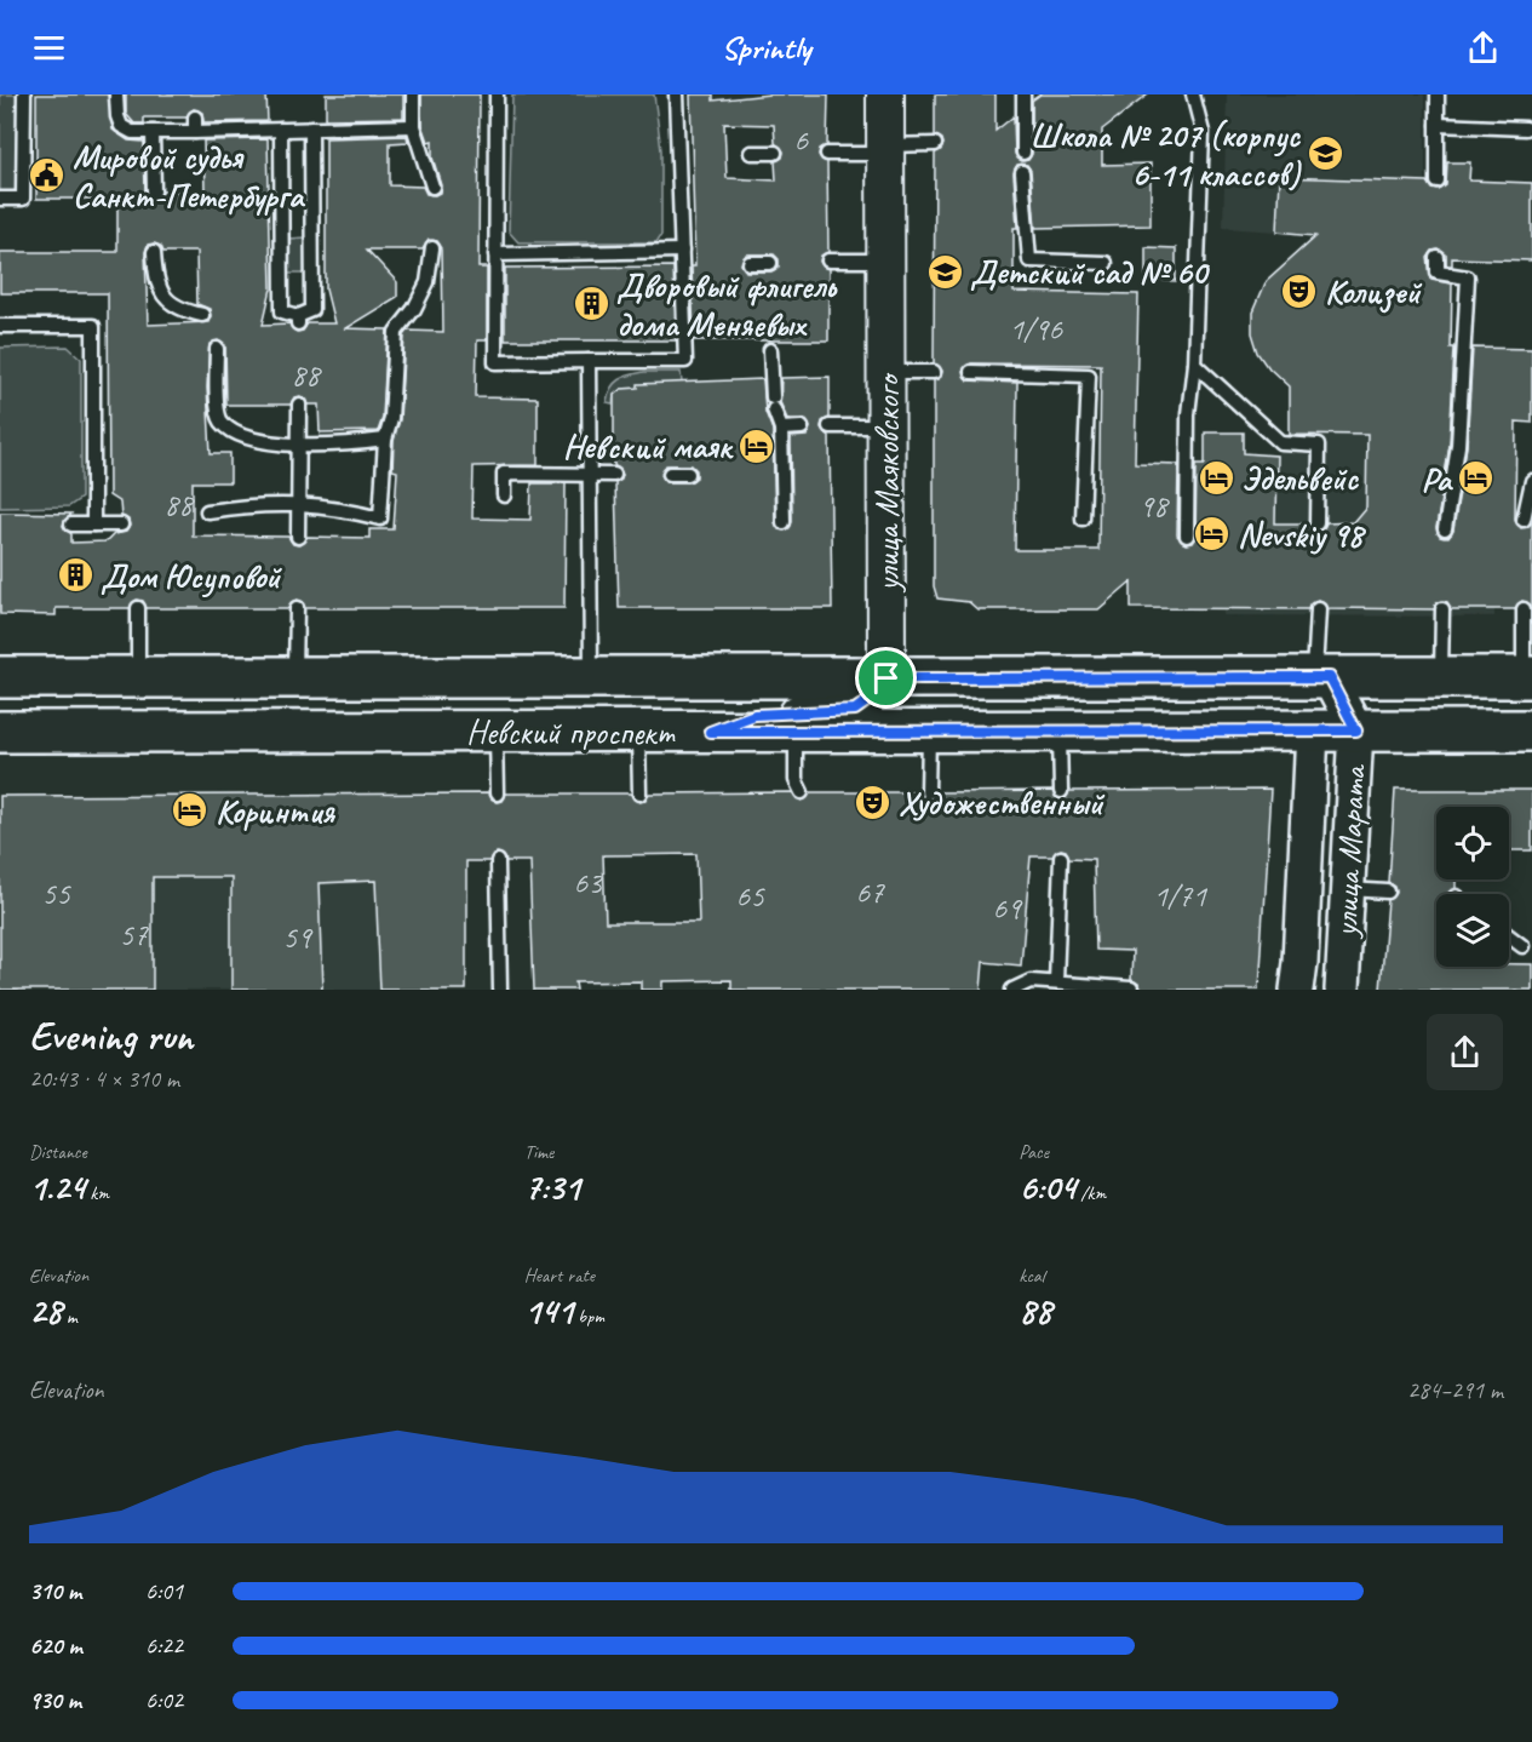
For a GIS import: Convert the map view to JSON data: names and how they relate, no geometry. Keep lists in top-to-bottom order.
{
  "streets": {
    "main road": ["улица Маяковского", "Невский проспект"],
    "street": ["улица Марата"]
  },
  "crossings": [
    ["улица Маяковского", "Невский проспект"],
    ["Невский проспект", "улица Марата"]
  ],
  "places": {
    "school or university": ["Школа № 207 (корпус 6-11 классов)", "Детский сад № 60"],
    "public building": ["Мировой судья Санкт-Петербурга"],
    "theatre": ["Колизей", "Художественный"],
    "building": ["Дворовый флигель дома Меняевых", "Дом Юсуповой"],
    "hotel": [
      "Невский маяк",
      "Эдельвейс",
      "Ра",
      "Nevskiy 98",
      "Коринтия"
    ]
  },
  "house_numbers": [
    "6",
    "1/96",
    "88",
    "88",
    "98",
    "63",
    "67",
    "55",
    "65",
    "1/71",
    "69",
    "57",
    "59"
  ],
  "page": {
    "header": "Sprintly",
    "heading": ["Evening run", "20:43 · 4 × 310 m"],
    "stats": [
      ["Distance", "1.24 km"],
      ["Time", "7:31"],
      ["Pace", "6:04 /km"],
      ["Elevation", "28 m"],
      ["Heart rate", "141 bpm"],
      ["kcal", "88"]
    ],
    "chart": ["Elevation", "284–291 m"],
    "list": [
      {
        "name": "310 m",
        "note": "6:01"
      },
      {
        "name": "620 m",
        "note": "6:22"
      },
      {
        "name": "930 m",
        "note": "6:02"
      }
    ]
  }
}
